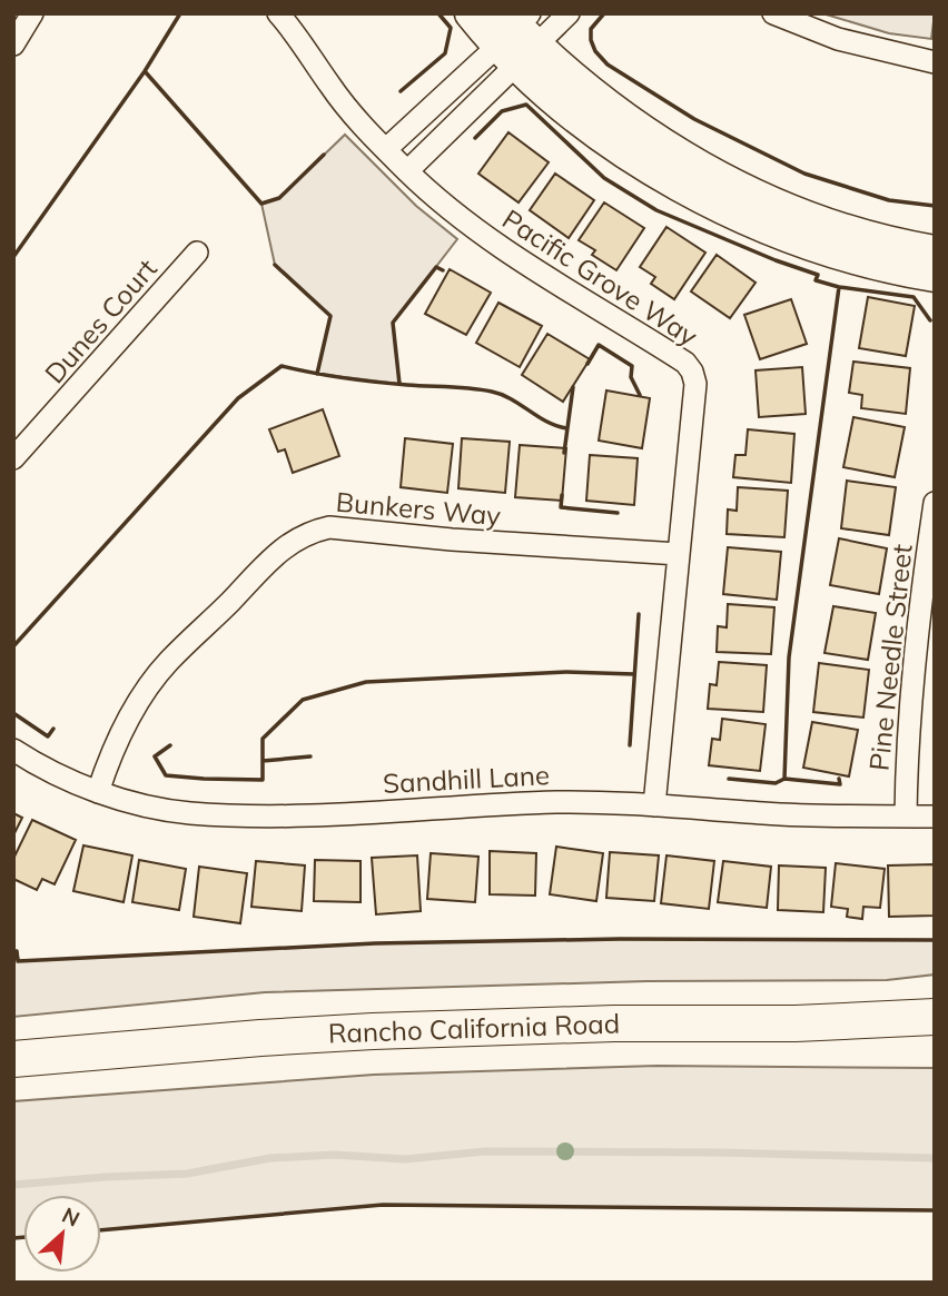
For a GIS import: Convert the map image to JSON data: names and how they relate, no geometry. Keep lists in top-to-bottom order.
{
  "streets": {
    "main road": ["Rancho California Road"],
    "street": [
      "Pacific Grove Way",
      "Dunes Court",
      "Bunkers Way",
      "Pine Needle Street",
      "Sandhill Lane"
    ]
  },
  "crossings": [
    ["Pacific Grove Way", "Bunkers Way"],
    ["Pacific Grove Way", "Sandhill Lane"],
    ["Bunkers Way", "Sandhill Lane"],
    ["Pine Needle Street", "Sandhill Lane"]
  ],
  "north": "top right"
}
